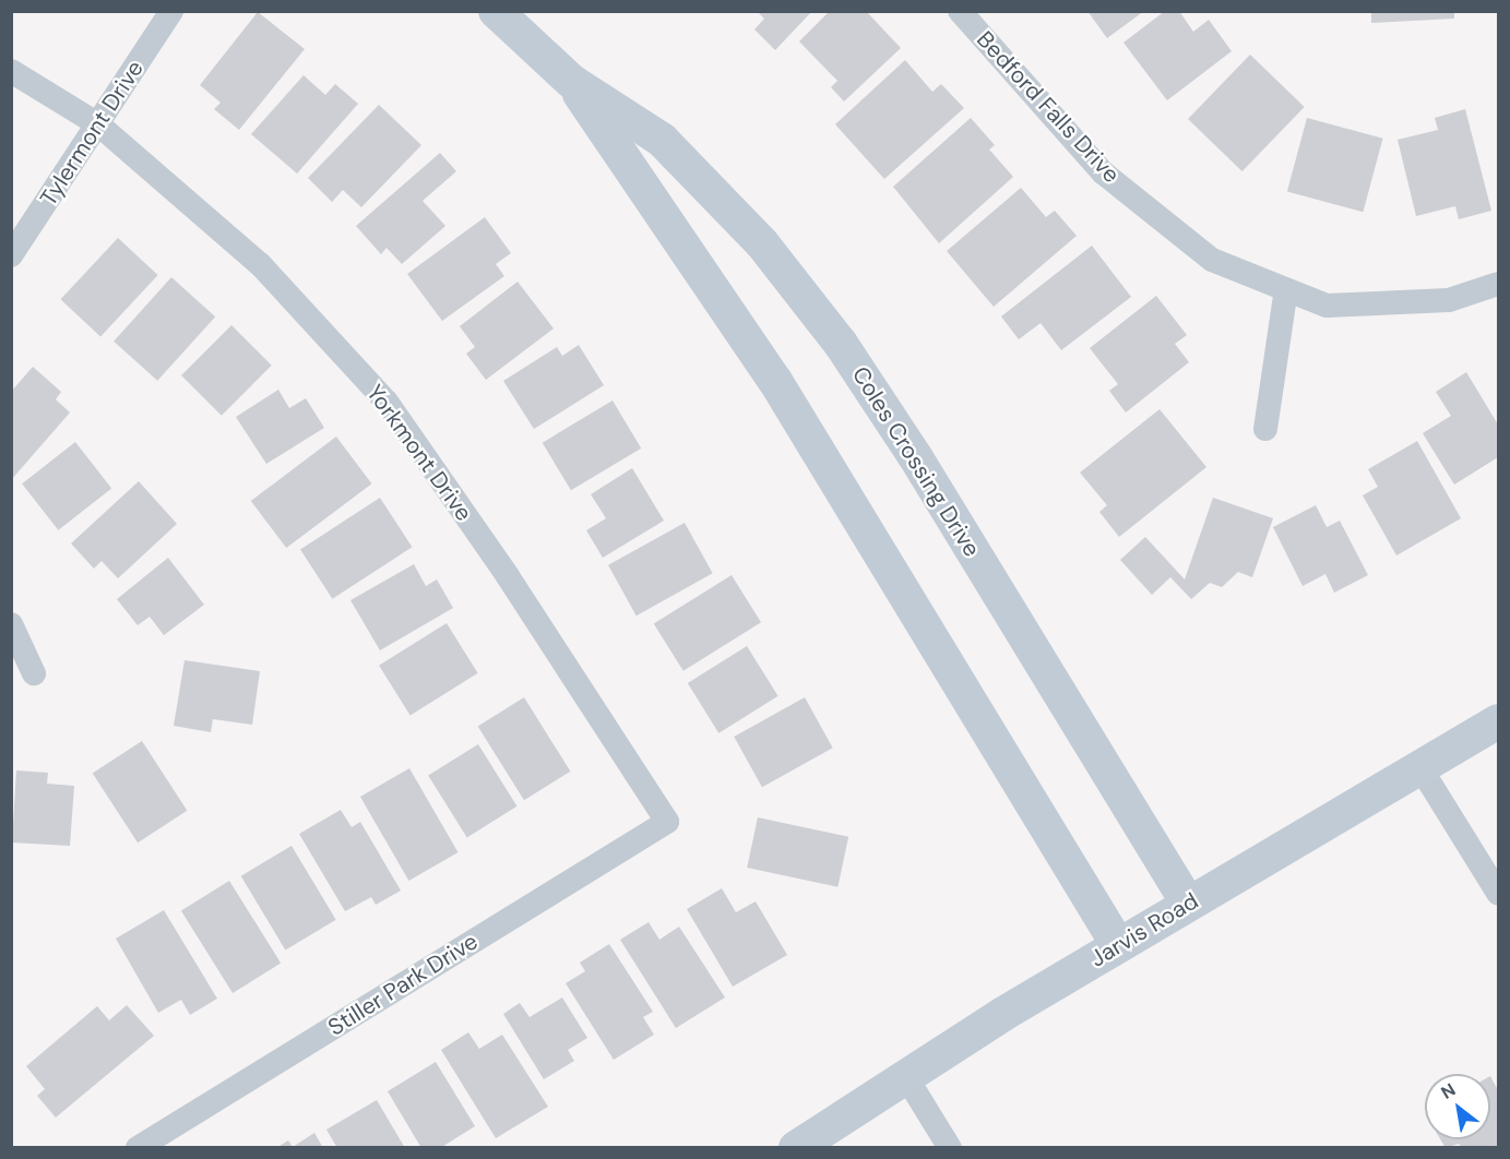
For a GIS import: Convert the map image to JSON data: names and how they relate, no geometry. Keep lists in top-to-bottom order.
{
  "streets": {
    "street": [
      "Bedford Falls Drive",
      "Tylermont Drive",
      "Yorkmont Drive",
      "Coles Crossing Drive",
      "Jarvis Road",
      "Stiller Park Drive"
    ]
  },
  "crossings": [
    ["Tylermont Drive", "Yorkmont Drive"],
    ["Yorkmont Drive", "Stiller Park Drive"],
    ["Coles Crossing Drive", "Jarvis Road"]
  ],
  "north": "top left"
}
